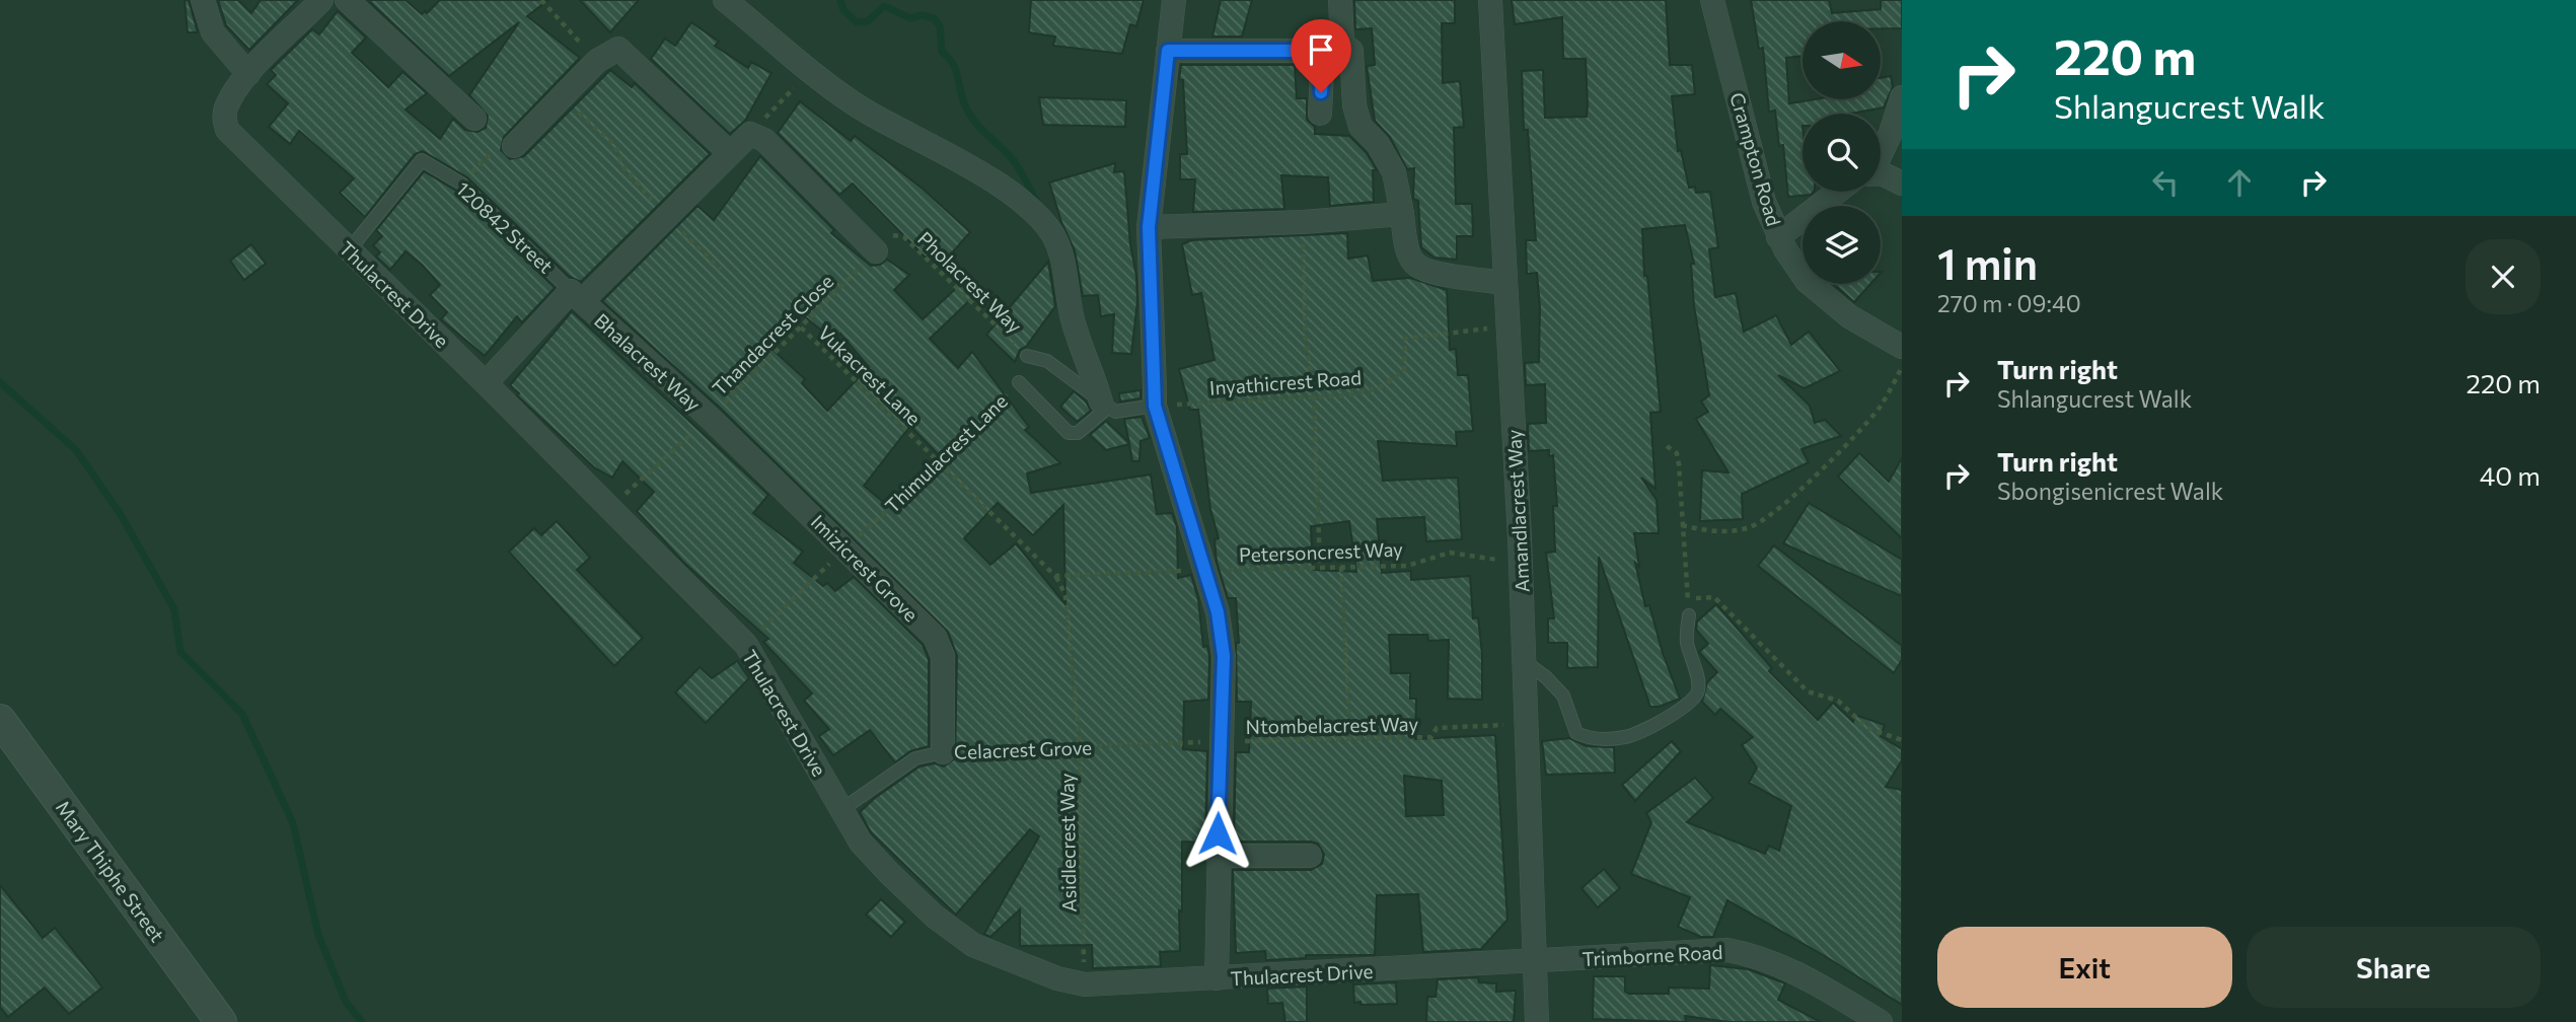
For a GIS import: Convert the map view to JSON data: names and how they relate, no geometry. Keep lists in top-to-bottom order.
{
  "streets": {
    "street": [
      "Crampton Road",
      "Thulacrest Drive",
      "Bhalacrest Way",
      "Amandlacrest Way",
      "Imizicrest Grove",
      "Mary Thiphe Street",
      "Trimborne Road"
    ],
    "lane": ["120842 Street", "Celacrest Grove"],
    "path": [
      "Pholacrest Way",
      "Thandacrest Close",
      "Vukacrest Lane",
      "Inyathicrest Road",
      "Thimulacrest Lane",
      "Petersoncrest Way",
      "Ntombelacrest Way",
      "Asidlecrest Way"
    ]
  },
  "crossings": [
    ["120842 Street", "Thulacrest Drive"],
    ["120842 Street", "Bhalacrest Way"],
    ["Pholacrest Way", "Thandacrest Close"],
    ["Thulacrest Drive", "Thandacrest Close"],
    ["Thulacrest Drive", "Thimulacrest Lane"],
    ["Thulacrest Drive", "Amandlacrest Way"],
    ["Thulacrest Drive", "Celacrest Grove"],
    ["Thulacrest Drive", "Asidlecrest Way"],
    ["Thulacrest Drive", "Trimborne Road"],
    ["Thandacrest Close", "Bhalacrest Way"],
    ["Thandacrest Close", "Vukacrest Lane"],
    ["Thandacrest Close", "Imizicrest Grove"],
    ["Bhalacrest Way", "Imizicrest Grove"],
    ["Vukacrest Lane", "Thimulacrest Lane"],
    ["Vukacrest Lane", "Asidlecrest Way"],
    ["Inyathicrest Road", "Amandlacrest Way"],
    ["Thimulacrest Lane", "Imizicrest Grove"],
    ["Amandlacrest Way", "Petersoncrest Way"],
    ["Amandlacrest Way", "Ntombelacrest Way"],
    ["Amandlacrest Way", "Trimborne Road"],
    ["Imizicrest Grove", "Celacrest Grove"],
    ["Ntombelacrest Way", "Celacrest Grove"],
    ["Celacrest Grove", "Asidlecrest Way"]
  ],
  "north": "right",
  "page": {
    "turn": ["220 m", "Shlangucrest Walk"],
    "heading": ["1 min", "270 m · 09:40"],
    "list": [
      {
        "name": "Turn right",
        "note": "Shlangucrest Walk",
        "value": "220 m"
      },
      {
        "name": "Turn right",
        "note": "Sbongisenicrest Walk",
        "value": "40 m"
      }
    ],
    "buttons": ["Exit", "Share"]
  }
}
